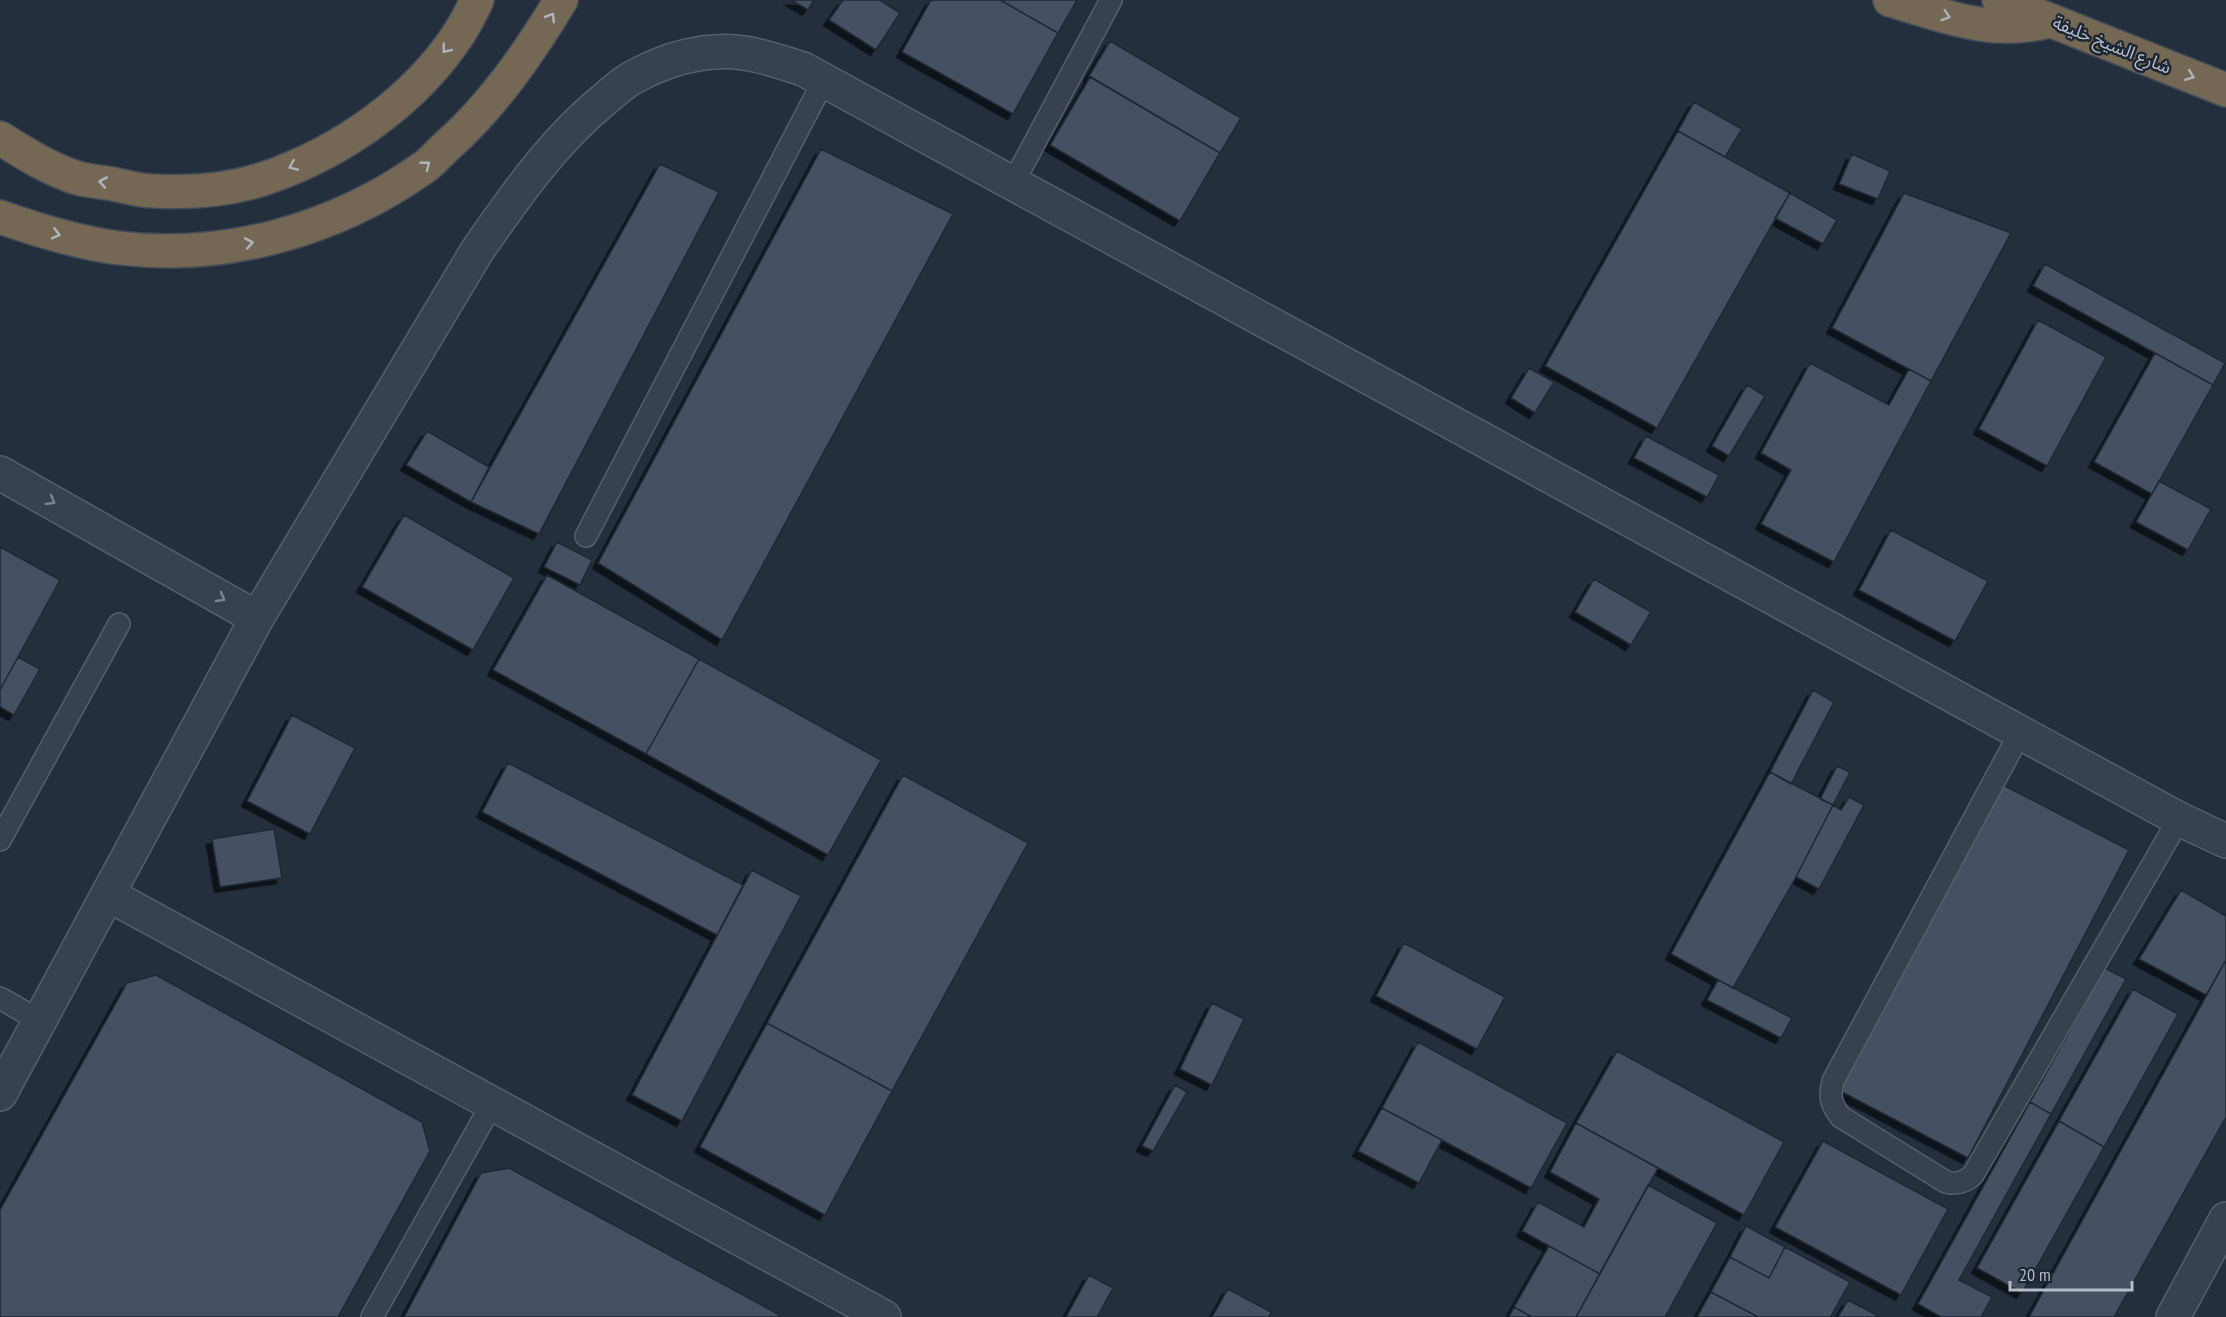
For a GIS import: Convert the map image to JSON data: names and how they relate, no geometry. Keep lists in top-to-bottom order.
{
  "streets": {
    "highway": ["شارع الشيخ خليفة"]
  },
  "one_way": ["شارع الشيخ خليفة"],
  "scale_bar": "20 m"
}
